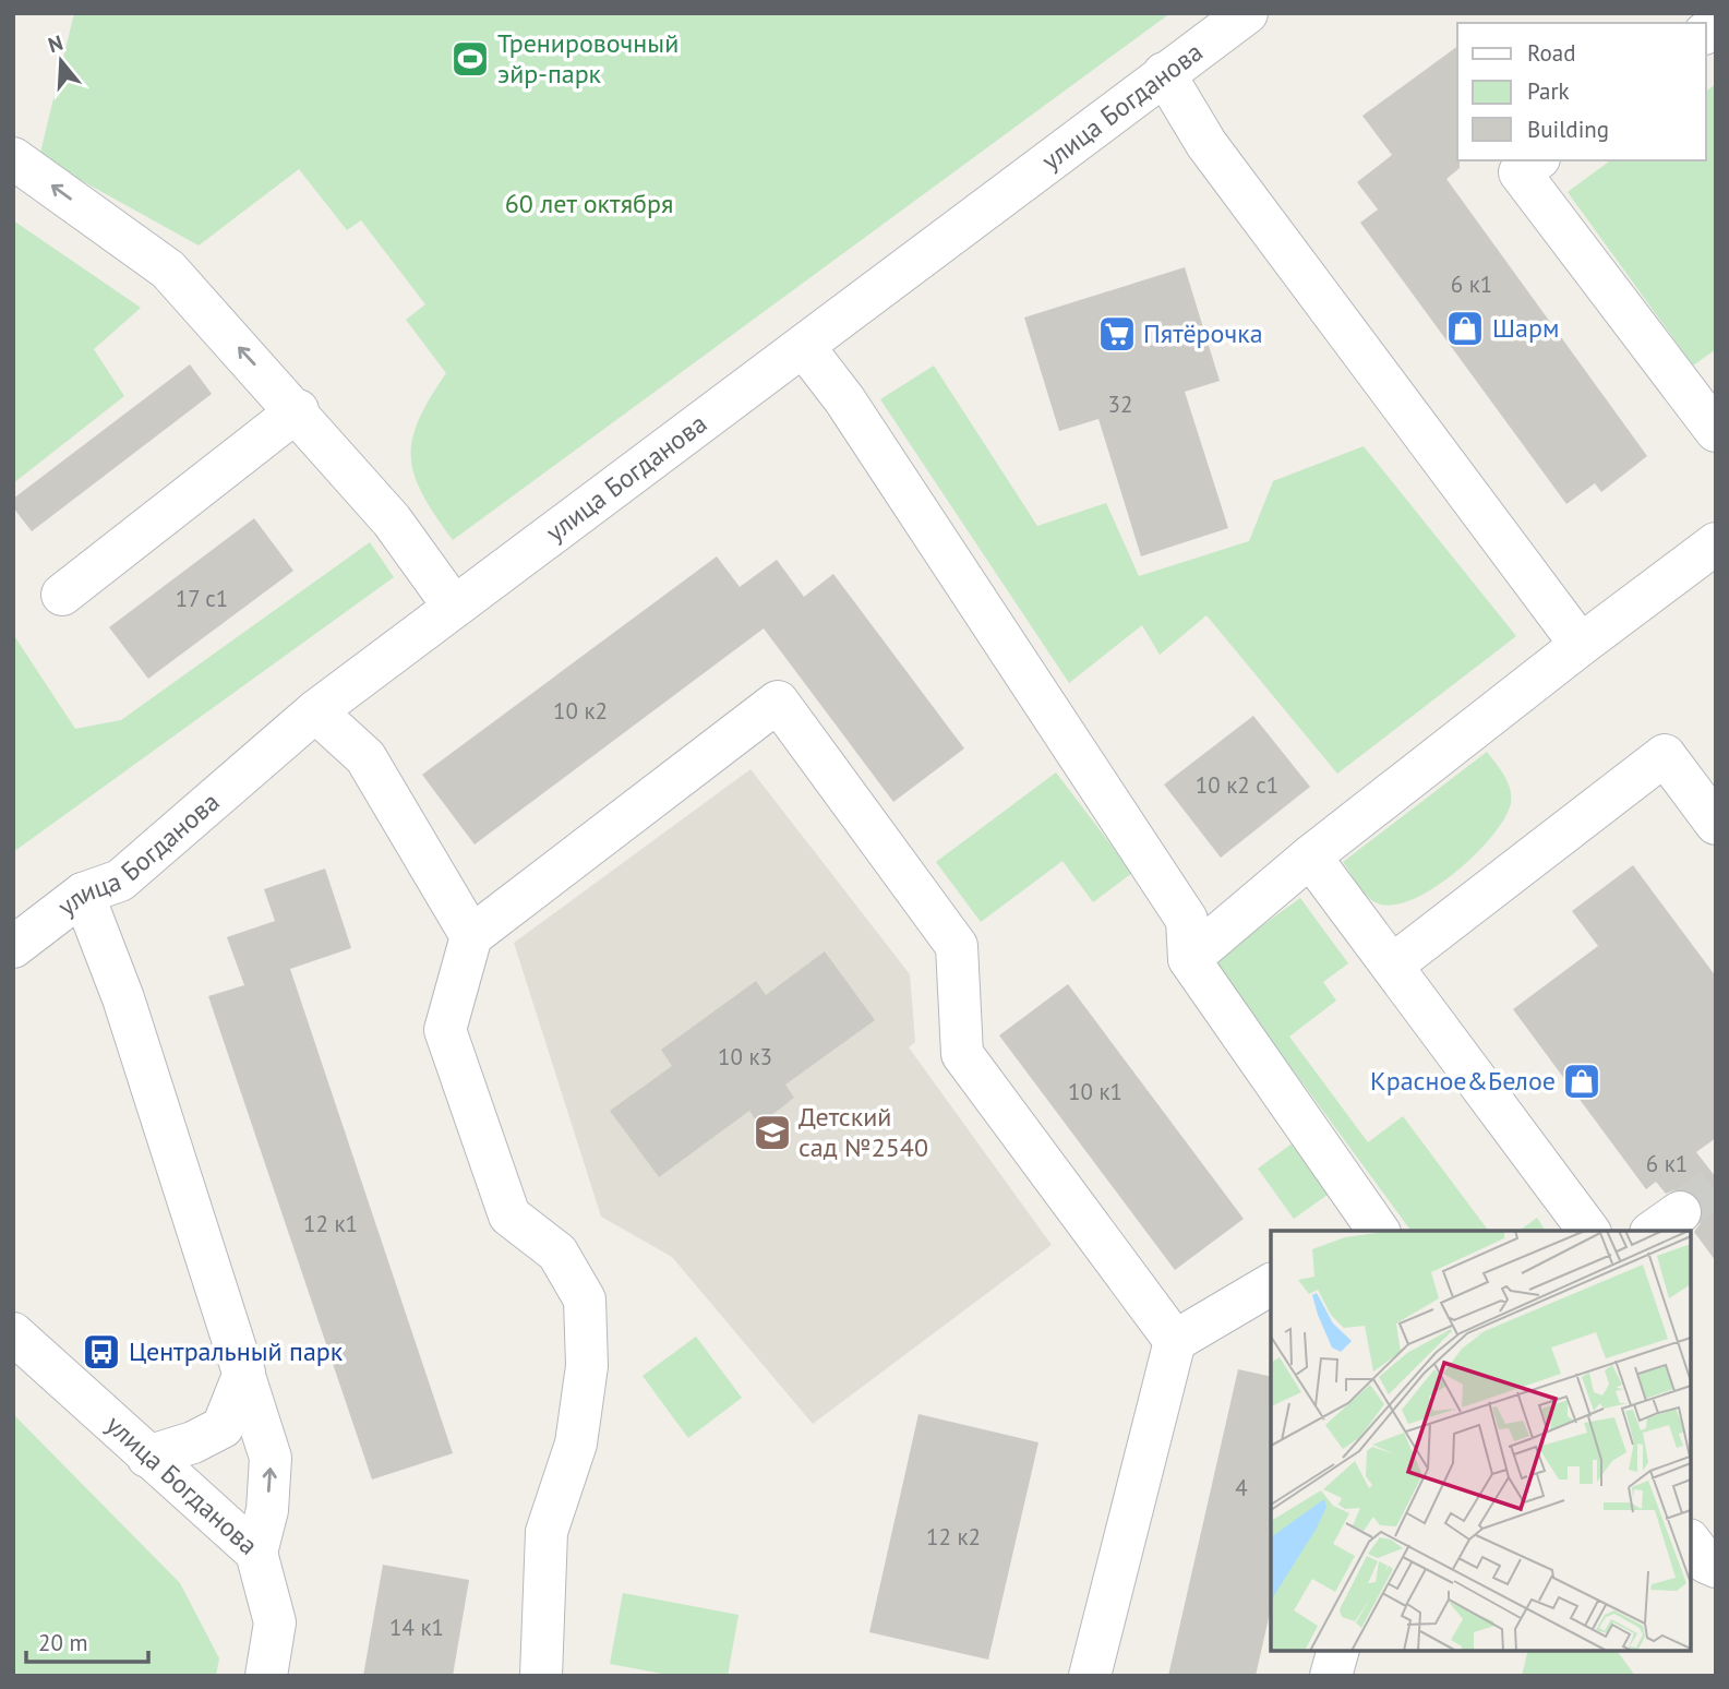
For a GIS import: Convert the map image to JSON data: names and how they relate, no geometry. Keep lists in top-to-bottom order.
{
  "streets": {
    "street": ["улица Богданова"]
  },
  "parks": ["60 лет октября"],
  "places": {
    "sports": ["Тренировочный эйр-парк"],
    "shop": ["Шарм", "Красное&Белое"],
    "supermarket": ["Пятёрочка"],
    "school or university": ["Детский сад №2540"],
    "bus stop": ["Центральный парк"]
  },
  "house_numbers": [
    "6 к1",
    "32",
    "17 с1",
    "10 к2",
    "10 к2 с1",
    "10 к3",
    "10 к1",
    "6 к1",
    "12 к1",
    "4",
    "12 к2",
    "14 к1"
  ],
  "legend": ["Road", "Park", "Building"],
  "scale_bar": "20 m",
  "north": "top"
}
